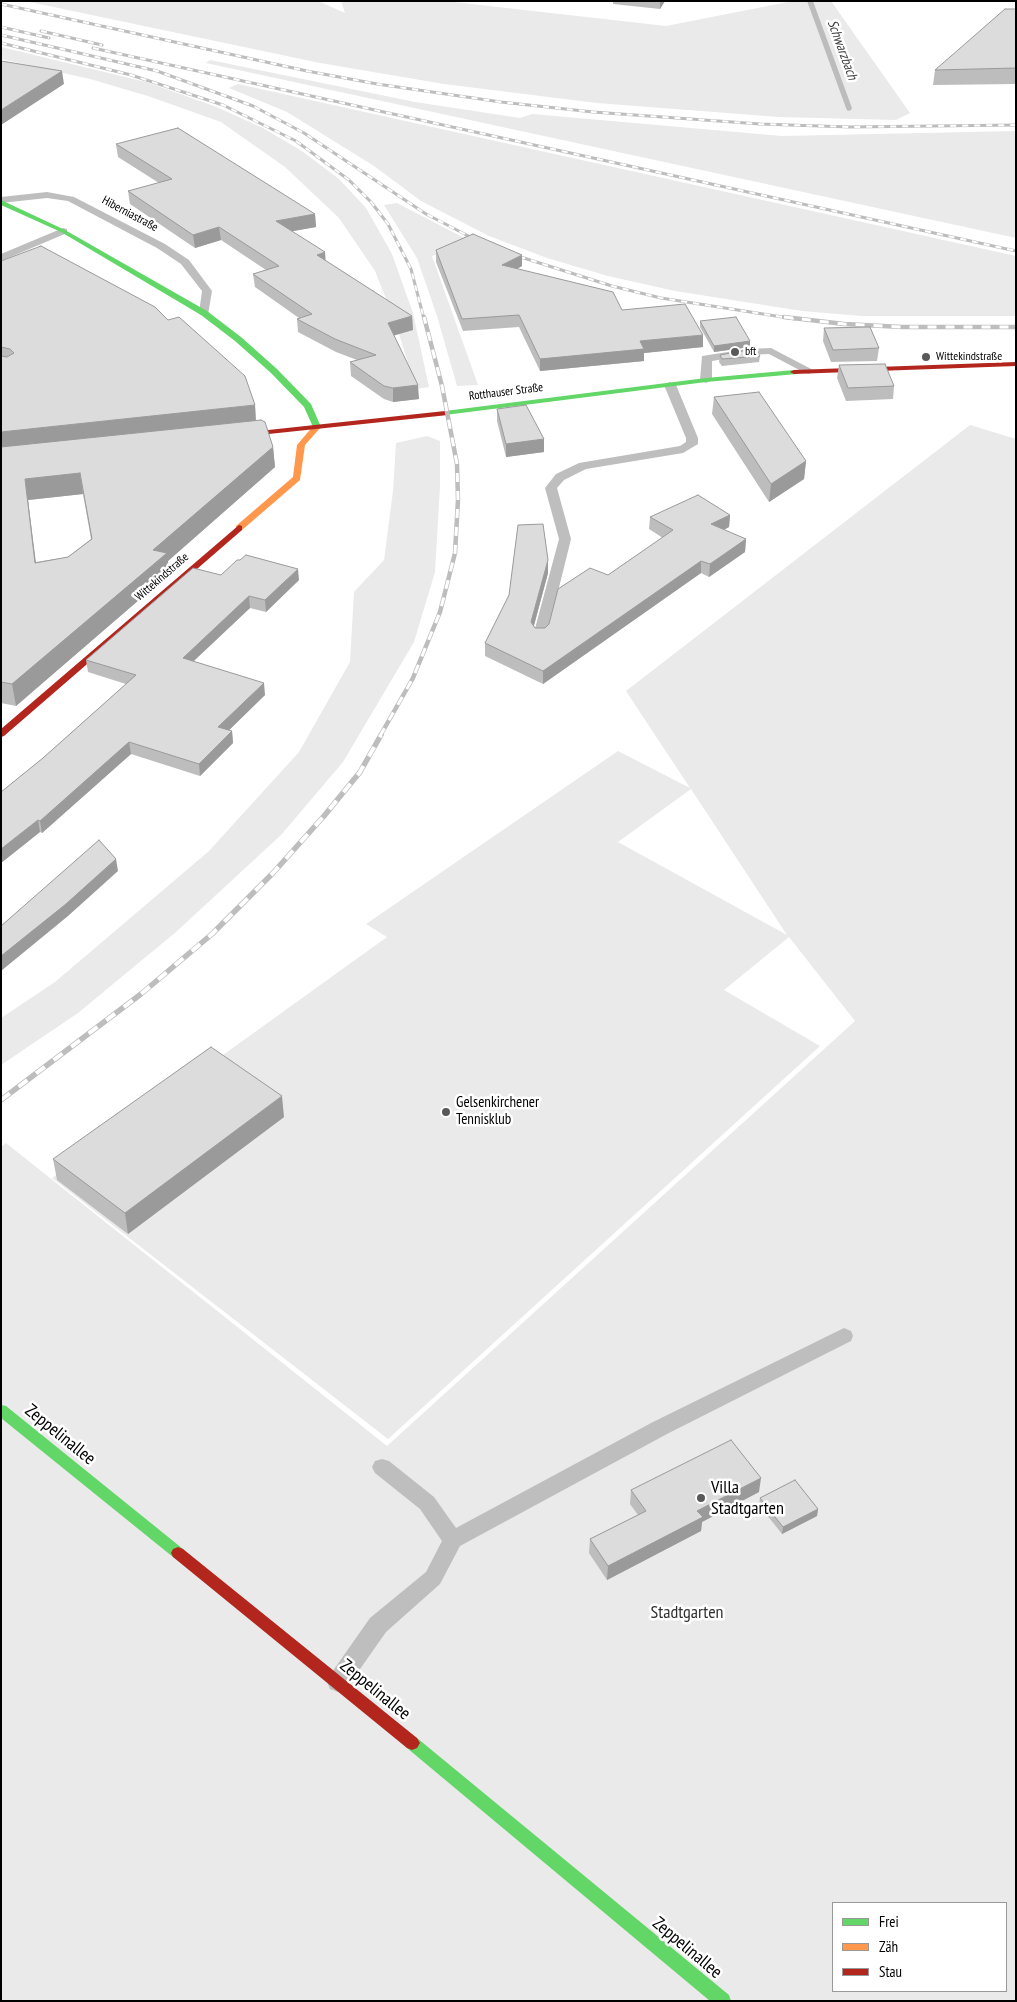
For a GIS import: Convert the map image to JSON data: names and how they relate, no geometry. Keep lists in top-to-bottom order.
{
  "streets": {
    "main road": [
      "Hiberniastraße",
      "Rotthauser Straße",
      "Wittekindstraße",
      "Zeppelinallee"
    ]
  },
  "crossings": [
    ["Hiberniastraße", "Rotthauser Straße"],
    ["Hiberniastraße", "Wittekindstraße"],
    ["Rotthauser Straße", "Wittekindstraße"]
  ],
  "water": ["Schwarzbach"],
  "parks": ["Stadtgarten"],
  "places": [
    "bft",
    "Wittekindstraße",
    "Gelsenkirchener Tennisklub",
    "Villa Stadtgarten"
  ],
  "legend": ["Frei", "Zäh", "Stau"]
}
